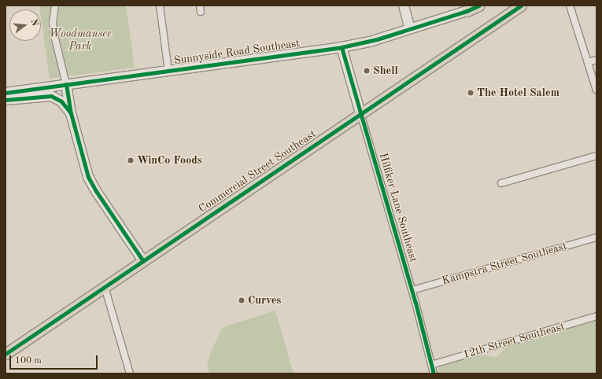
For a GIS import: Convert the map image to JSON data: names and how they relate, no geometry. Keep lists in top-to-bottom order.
{
  "streets": {
    "main road": ["Sunnyside Road Southeast", "Commercial Street Southeast", "Hilfiker Lane Southeast"],
    "street": ["Kampstra Street Southeast", "12th Street Southeast"]
  },
  "crossings": [
    ["Sunnyside Road Southeast", "Hilfiker Lane Southeast"],
    ["Commercial Street Southeast", "Hilfiker Lane Southeast"],
    ["Hilfiker Lane Southeast", "Kampstra Street Southeast"],
    ["Hilfiker Lane Southeast", "12th Street Southeast"]
  ],
  "parks": ["Woodmansee Park"],
  "places": [
    "Shell",
    "The Hotel Salem",
    "WinCo Foods",
    "Curves"
  ],
  "scale_bar": "100 m",
  "north": "right"
}
